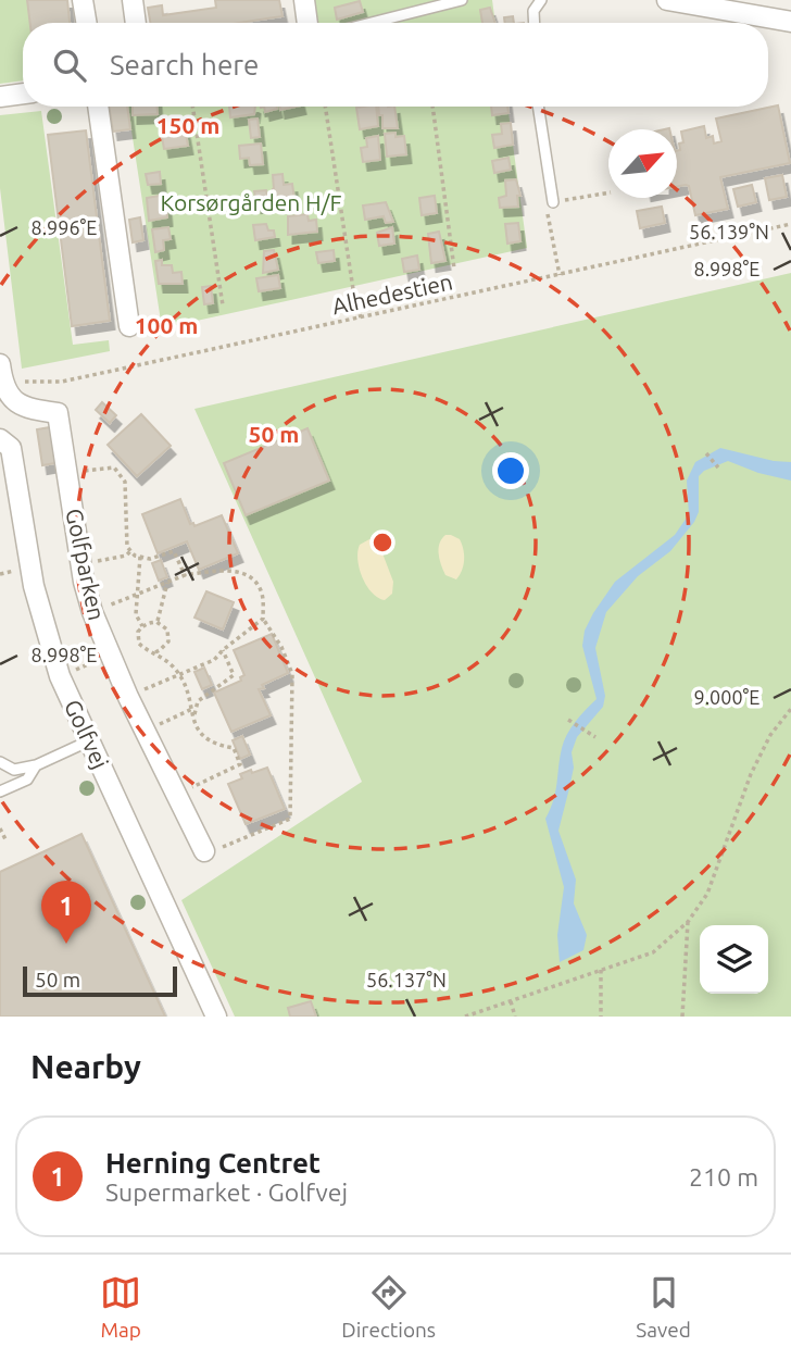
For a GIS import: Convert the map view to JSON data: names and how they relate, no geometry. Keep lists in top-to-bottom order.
{
  "streets": {
    "street": ["Golfparken", "Golfvej"],
    "path": ["Alhedestien"]
  },
  "crossings": [
    ["Alhedestien", "Golfparken"]
  ],
  "parks": ["Korsørgården H/F"],
  "scale_bar": "50 m",
  "north": "top right",
  "page": {
    "search": "Search here",
    "pins": "1",
    "scale": "50 m",
    "heading": "Nearby",
    "list": [
      {
        "mark": "1",
        "name": "Herning Centret",
        "note": "Supermarket · Golfvej",
        "value": "210 m"
      }
    ],
    "nav": ["Map", "Directions", "Saved"]
  },
  "coordinates": [
    "8.996°E",
    "56.139°N",
    "8.998°E",
    "9.000°E",
    "56.137°N"
  ],
  "rings": ["150 m", "100 m", "50 m"]
}
